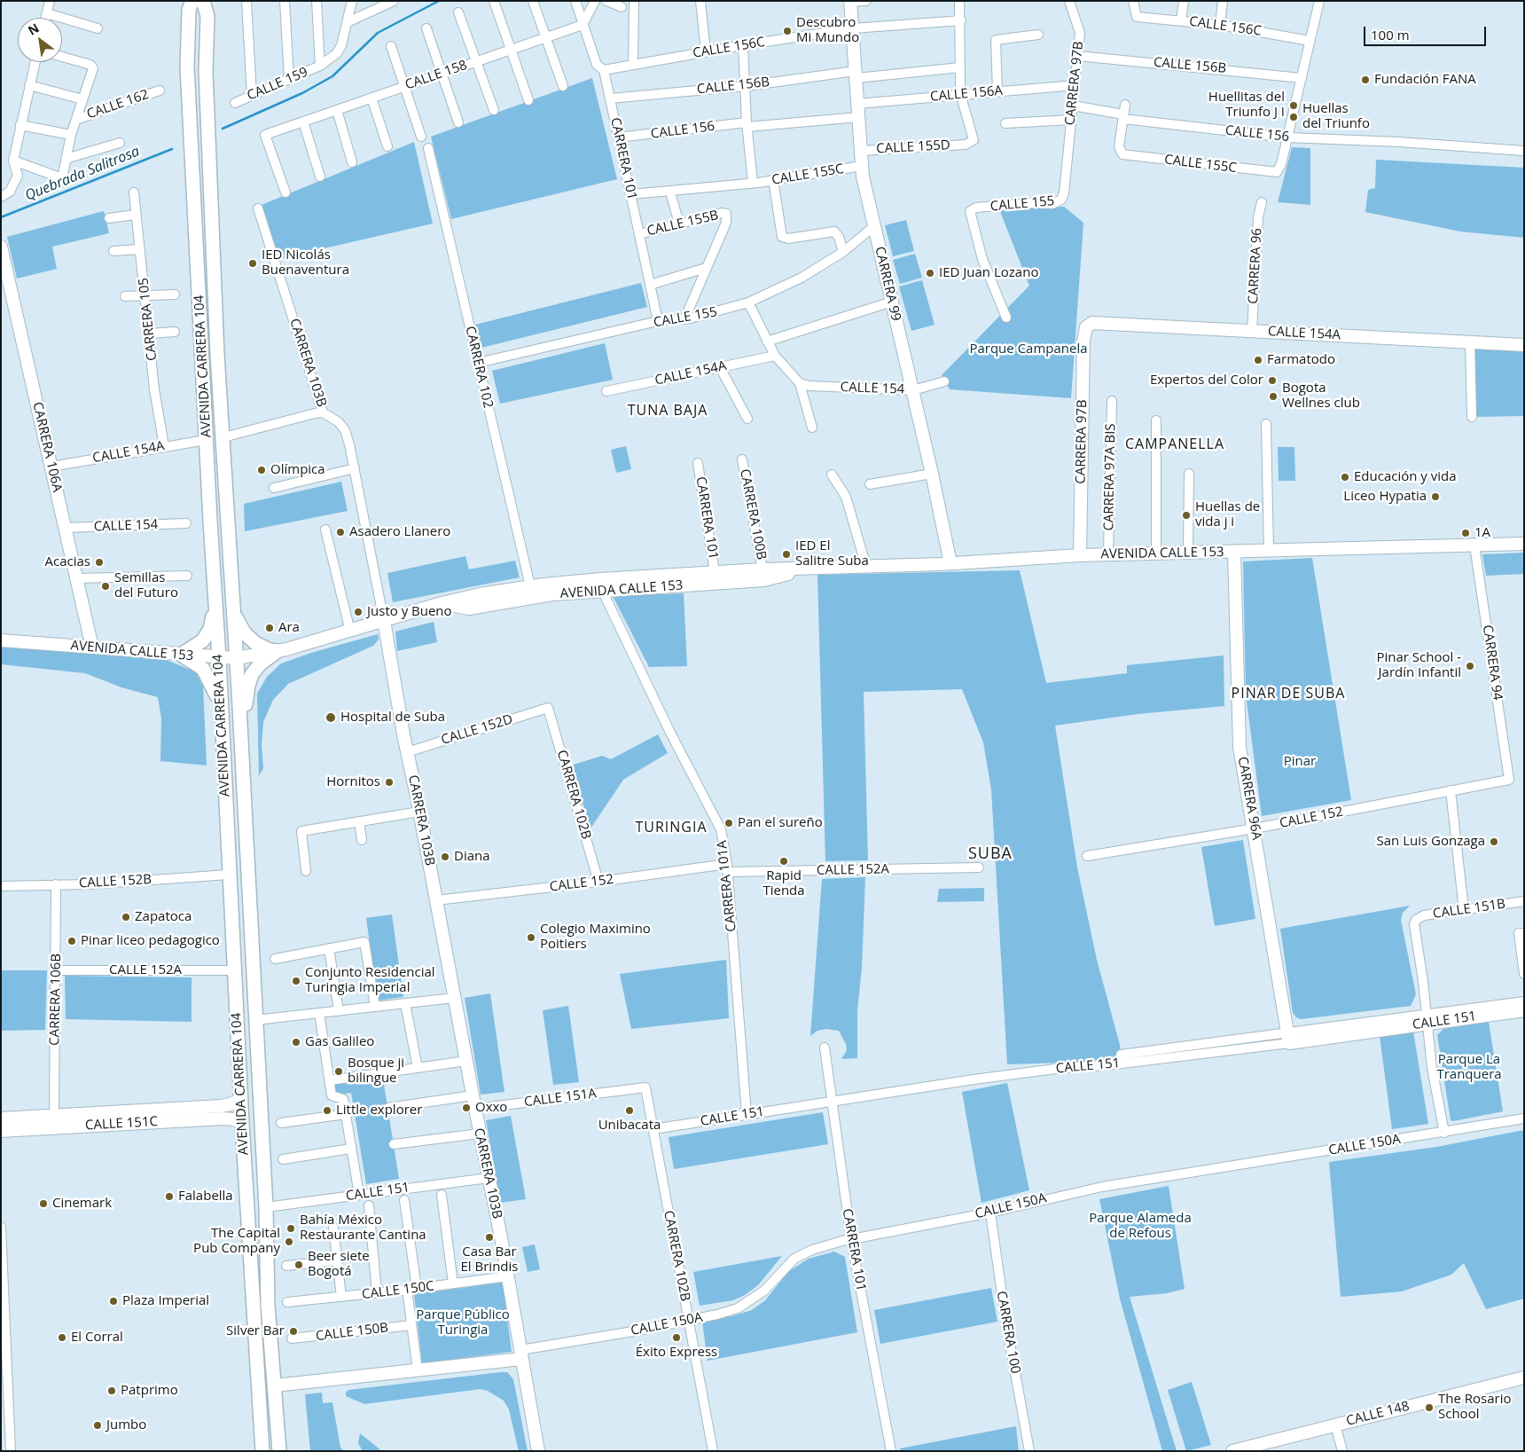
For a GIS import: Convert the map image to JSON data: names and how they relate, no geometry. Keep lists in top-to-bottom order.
{
  "streets": {
    "main road": ["AVENIDA CARRERA 104"],
    "street": [
      "CALLE 156C",
      "CALLE 156B",
      "CALLE 158",
      "CARRERA 97B",
      "CALLE 159",
      "CALLE 156A",
      "CALLE 162",
      "CALLE 156",
      "CALLE 155D",
      "CARRERA 101",
      "CALLE 155C",
      "CALLE 155",
      "CALLE 155B",
      "CARRERA 96",
      "CARRERA 99",
      "CARRERA 105",
      "CALLE 154A",
      "CARRERA 103B",
      "CARRERA 102",
      "CALLE 154",
      "CARRERA 106A",
      "CARRERA 97A BIS",
      "CARRERA 100B",
      "AVENIDA CALLE 153",
      "CARRERA 94",
      "CALLE 152D",
      "CARRERA 102B",
      "CARRERA 96A",
      "CALLE 152",
      "CALLE 152A",
      "CALLE 152B",
      "CARRERA 101A",
      "CALLE 151B",
      "CARRERA 106B",
      "CALLE 151",
      "CALLE 151A",
      "CALLE 151C",
      "CALLE 150A",
      "CALLE 150C",
      "CALLE 150B",
      "CARRERA 100",
      "CALLE 148"
    ]
  },
  "crossings": [
    ["CALLE 156C", "CARRERA 101"],
    ["CALLE 156C", "CARRERA 99"],
    ["CALLE 156B", "CARRERA 97B"],
    ["CALLE 156B", "CARRERA 101"],
    ["CALLE 156B", "CARRERA 99"],
    ["CALLE 158", "CARRERA 101"],
    ["CARRERA 97B", "CALLE 156A"],
    ["CARRERA 97B", "CALLE 156"],
    ["CARRERA 97B", "CALLE 155"],
    ["CARRERA 97B", "CALLE 154A"],
    ["CARRERA 97B", "AVENIDA CALLE 153"],
    ["CALLE 156A", "CALLE 155D"],
    ["CALLE 156A", "CARRERA 99"],
    ["CALLE 156", "CARRERA 101"],
    ["CALLE 156", "CALLE 155C"],
    ["CALLE 156", "CARRERA 99"],
    ["CALLE 155D", "CARRERA 99"],
    ["CARRERA 101", "CALLE 155C"],
    ["CARRERA 101", "CALLE 155"],
    ["CARRERA 101", "CALLE 155B"],
    ["CARRERA 101", "AVENIDA CALLE 153"],
    ["CARRERA 101", "CALLE 151"],
    ["CARRERA 101", "CALLE 150A"],
    ["CALLE 155C", "CARRERA 99"],
    ["CALLE 155", "CARRERA 99"],
    ["CALLE 155", "CARRERA 102"],
    ["CARRERA 96", "CALLE 154A"],
    ["CARRERA 99", "CALLE 154"],
    ["CARRERA 99", "AVENIDA CALLE 153"],
    ["CARRERA 105", "CALLE 154A"],
    ["CALLE 154A", "AVENIDA CARRERA 104"],
    ["CALLE 154A", "CARRERA 106A"],
    ["CARRERA 103B", "AVENIDA CALLE 153"],
    ["CARRERA 103B", "CALLE 152D"],
    ["CARRERA 103B", "CALLE 152"],
    ["CARRERA 103B", "CALLE 151"],
    ["CARRERA 103B", "CALLE 151A"],
    ["CARRERA 103B", "CALLE 150A"],
    ["CARRERA 103B", "CALLE 150C"],
    ["AVENIDA CARRERA 104", "AVENIDA CALLE 153"],
    ["AVENIDA CARRERA 104", "CALLE 152A"],
    ["AVENIDA CARRERA 104", "CALLE 152B"],
    ["AVENIDA CARRERA 104", "CALLE 151"],
    ["AVENIDA CARRERA 104", "CALLE 151C"],
    ["AVENIDA CARRERA 104", "CALLE 150A"],
    ["CARRERA 102", "AVENIDA CALLE 153"],
    ["CALLE 154", "CARRERA 106A"],
    ["CARRERA 106A", "AVENIDA CALLE 153"],
    ["CARRERA 97A BIS", "AVENIDA CALLE 153"],
    ["CARRERA 100B", "AVENIDA CALLE 153"],
    ["AVENIDA CALLE 153", "CARRERA 94"],
    ["AVENIDA CALLE 153", "CARRERA 96A"],
    ["AVENIDA CALLE 153", "CARRERA 101A"],
    ["CARRERA 94", "CALLE 152"],
    ["CALLE 152D", "CARRERA 102B"],
    ["CARRERA 102B", "CALLE 152"],
    ["CARRERA 102B", "CALLE 151"],
    ["CARRERA 102B", "CALLE 151A"],
    ["CARRERA 102B", "CALLE 150A"],
    ["CARRERA 96A", "CALLE 152"],
    ["CARRERA 96A", "CALLE 151"],
    ["CALLE 152", "CALLE 152A"],
    ["CALLE 152", "CARRERA 101A"],
    ["CALLE 152A", "CARRERA 101A"],
    ["CALLE 152A", "CARRERA 106B"],
    ["CALLE 152B", "CARRERA 106B"],
    ["CARRERA 101A", "CALLE 151"],
    ["CALLE 151B", "CALLE 151"],
    ["CARRERA 106B", "CALLE 151C"],
    ["CALLE 150A", "CARRERA 100"]
  ],
  "districts": [
    "TUNA BAJA",
    "CAMPANELLA",
    "PINAR DE SUBA",
    "TURINGIA",
    "SUBA"
  ],
  "water": ["Quebrada Salitrosa"],
  "parks": [
    "Parque Campanela",
    "Pinar",
    "Parque La Tranquera",
    "Parque Alameda de Refous",
    "Parque Público Turingia"
  ],
  "places": [
    "Descubro Mi Mundo",
    "Fundación FANA",
    "Huellitas del Triunfo J I",
    "Huellas del Triunfo",
    "IED Nicolás Buenaventura",
    "IED Juan Lozano",
    "Farmatodo",
    "Expertos del Color",
    "Bogota Wellnes club",
    "Olímpica",
    "Educación y vida",
    "Liceo Hypatia",
    "Huellas de vida j i",
    "Asadero Llanero",
    "1A",
    "IED El Salitre Suba",
    "Acacias",
    "Semillas del Futuro",
    "Justo y Bueno",
    "Ara",
    "Pinar School - Jardín Infantil",
    "Hospital de Suba",
    "Hornitos",
    "Pan el sureño",
    "San Luis Gonzaga",
    "Diana",
    "Rapid Tienda",
    "Zapatoca",
    "Colegio Maximino Poitiers",
    "Pinar liceo pedagogico",
    "Conjunto Residencial Turingia Imperial",
    "Gas Galileo",
    "Bosque ji bilingue",
    "Oxxo",
    "Little explorer",
    "Unibacata",
    "Falabella",
    "Cinemark",
    "Bahía México Restaurante Cantina",
    "Casa Bar El Brindis",
    "The Capital Pub Company",
    "Beer siete Bogotá",
    "Plaza Imperial",
    "Silver Bar",
    "El Corral",
    "Éxito Express",
    "Patprimo",
    "The Rosario School",
    "Jumbo"
  ],
  "scale_bar": "100 m",
  "north": "top left"
}
